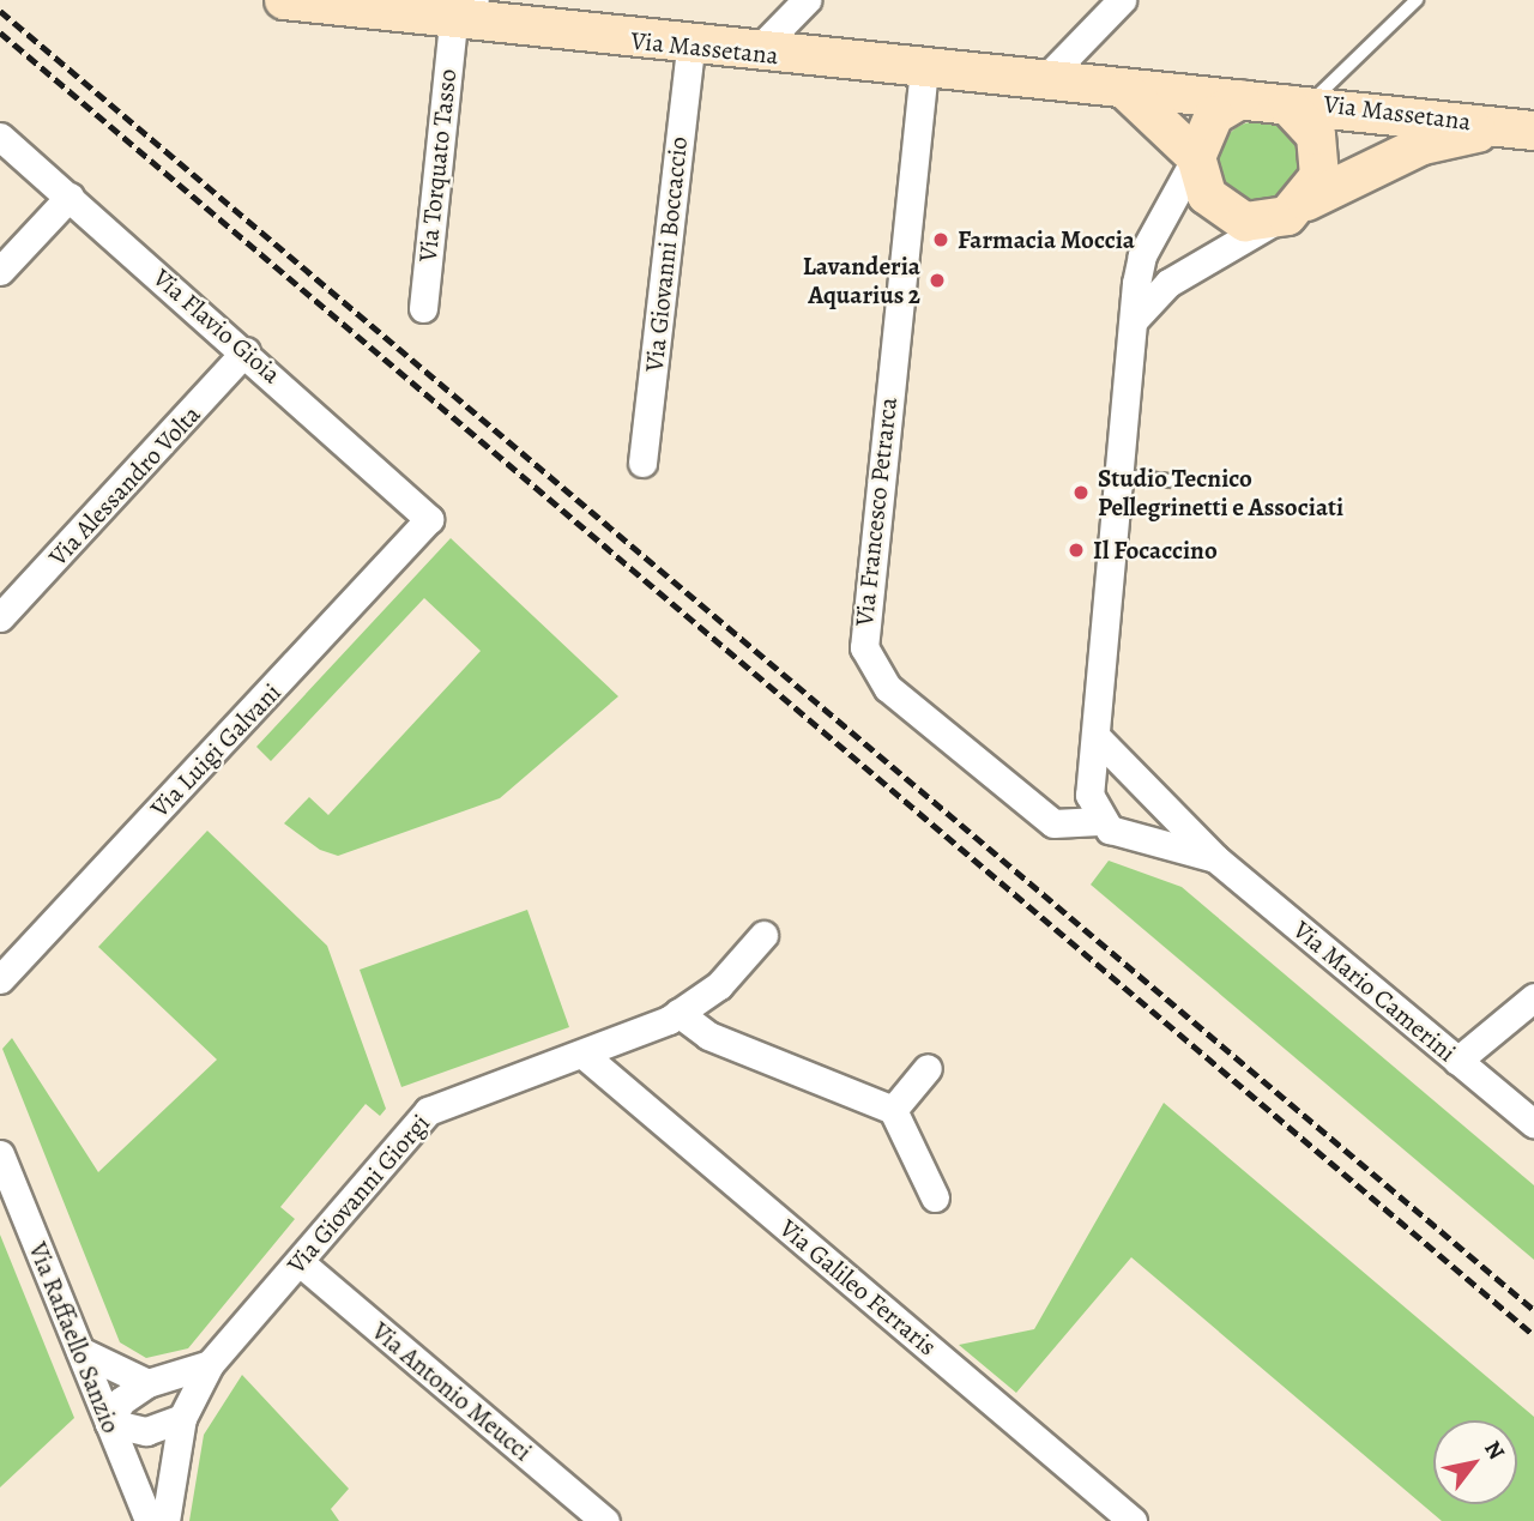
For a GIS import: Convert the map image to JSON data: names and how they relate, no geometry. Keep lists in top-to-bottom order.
{
  "streets": {
    "main road": ["Via Massetana"],
    "street": [
      "Via Torquato Tasso",
      "Via Giovanni Boccaccio",
      "Via Flavio Gioia",
      "Via Alessandro Volta",
      "Via Francesco Petrarca",
      "Via Luigi Galvani",
      "Via Mario Camerini",
      "Via Giovanni Giorgi",
      "Via Galileo Ferraris",
      "Via Raffaello Sanzio",
      "Via Antonio Meucci"
    ]
  },
  "crossings": [
    ["Via Massetana", "Via Torquato Tasso"],
    ["Via Massetana", "Via Giovanni Boccaccio"],
    ["Via Massetana", "Via Francesco Petrarca"],
    ["Via Flavio Gioia", "Via Alessandro Volta"],
    ["Via Flavio Gioia", "Via Luigi Galvani"],
    ["Via Francesco Petrarca", "Via Mario Camerini"],
    ["Via Giovanni Giorgi", "Via Galileo Ferraris"],
    ["Via Giovanni Giorgi", "Via Antonio Meucci"]
  ],
  "places": [
    "Farmacia Moccia",
    "Lavanderia Aquarius 2",
    "Studio Tecnico Pellegrinetti e Associati",
    "Il Focaccino"
  ],
  "north": "top right"
}
